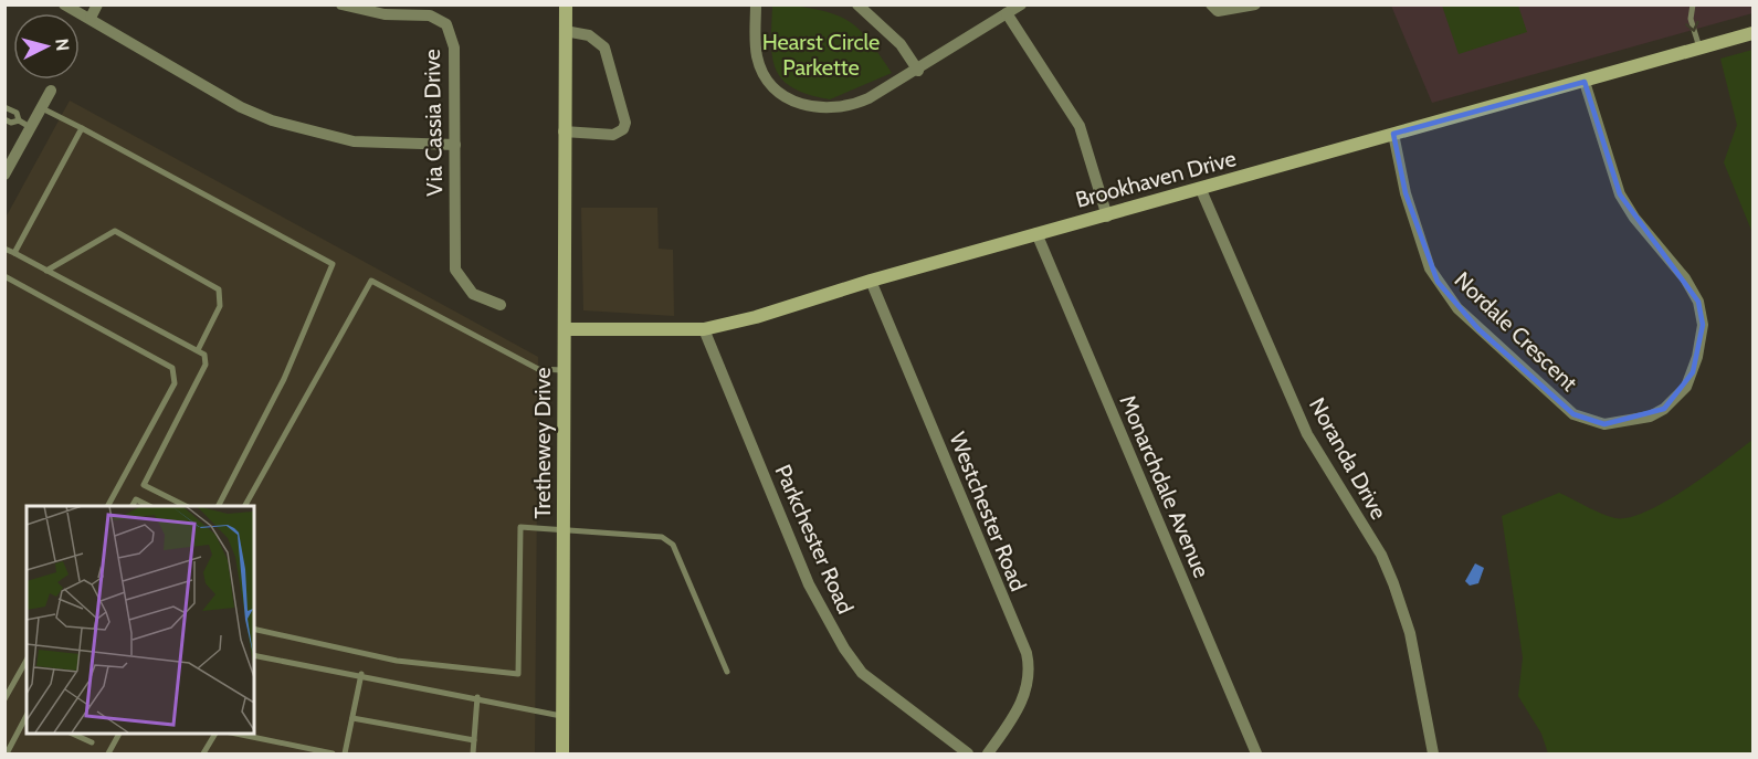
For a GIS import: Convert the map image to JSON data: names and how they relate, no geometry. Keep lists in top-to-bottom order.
{
  "streets": {
    "street": [
      "Via Cassia Drive",
      "Brookhaven Drive",
      "Nordale Crescent",
      "Trethewey Drive",
      "Noranda Drive",
      "Monarchdale Avenue",
      "Westchester Road",
      "Parkchester Road"
    ]
  },
  "crossings": [
    ["Brookhaven Drive", "Nordale Crescent"],
    ["Brookhaven Drive", "Trethewey Drive"],
    ["Brookhaven Drive", "Noranda Drive"],
    ["Brookhaven Drive", "Monarchdale Avenue"],
    ["Brookhaven Drive", "Westchester Road"],
    ["Brookhaven Drive", "Parkchester Road"]
  ],
  "parks": ["Hearst Circle Parkette"],
  "north": "right"
}
